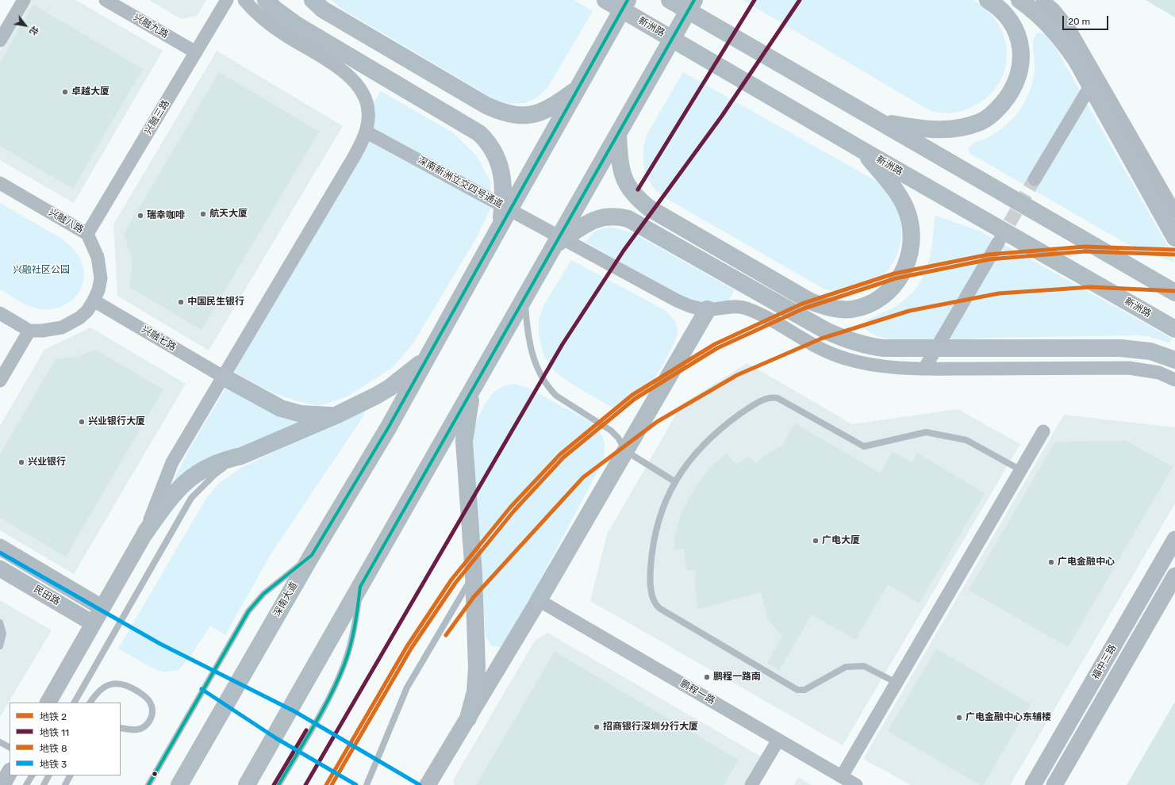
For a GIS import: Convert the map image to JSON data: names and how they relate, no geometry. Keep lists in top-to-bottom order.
{
  "streets": {
    "main road": ["新洲路", "深南大道"],
    "street": [
      "兴融九路",
      "兴融三路",
      "深南新洲立交四号通道",
      "兴融八路",
      "兴融七路",
      "民田路",
      "福中三路",
      "鹏程一路"
    ]
  },
  "crossings": [
    ["兴融九路", "兴融三路"],
    ["兴融三路", "兴融八路"],
    ["兴融八路", "兴融七路"]
  ],
  "parks": ["兴融社区公园"],
  "places": [
    "卓越大厦",
    "航天大厦",
    "瑞幸咖啡",
    "中国民生银行",
    "兴业银行大厦",
    "兴业银行",
    "广电大厦",
    "广电金融中心",
    "鹏程一路南",
    "广电金融中心东辅楼",
    "招商银行深圳分行大厦"
  ],
  "lines": [
    "metro line 11",
    "metro line 2",
    "metro line 8",
    "metro line 3"
  ],
  "legend": [
    "地铁 2",
    "地铁 11",
    "地铁 8",
    "地铁 3"
  ],
  "scale_bar": "20 m",
  "north": "bottom right"
}
